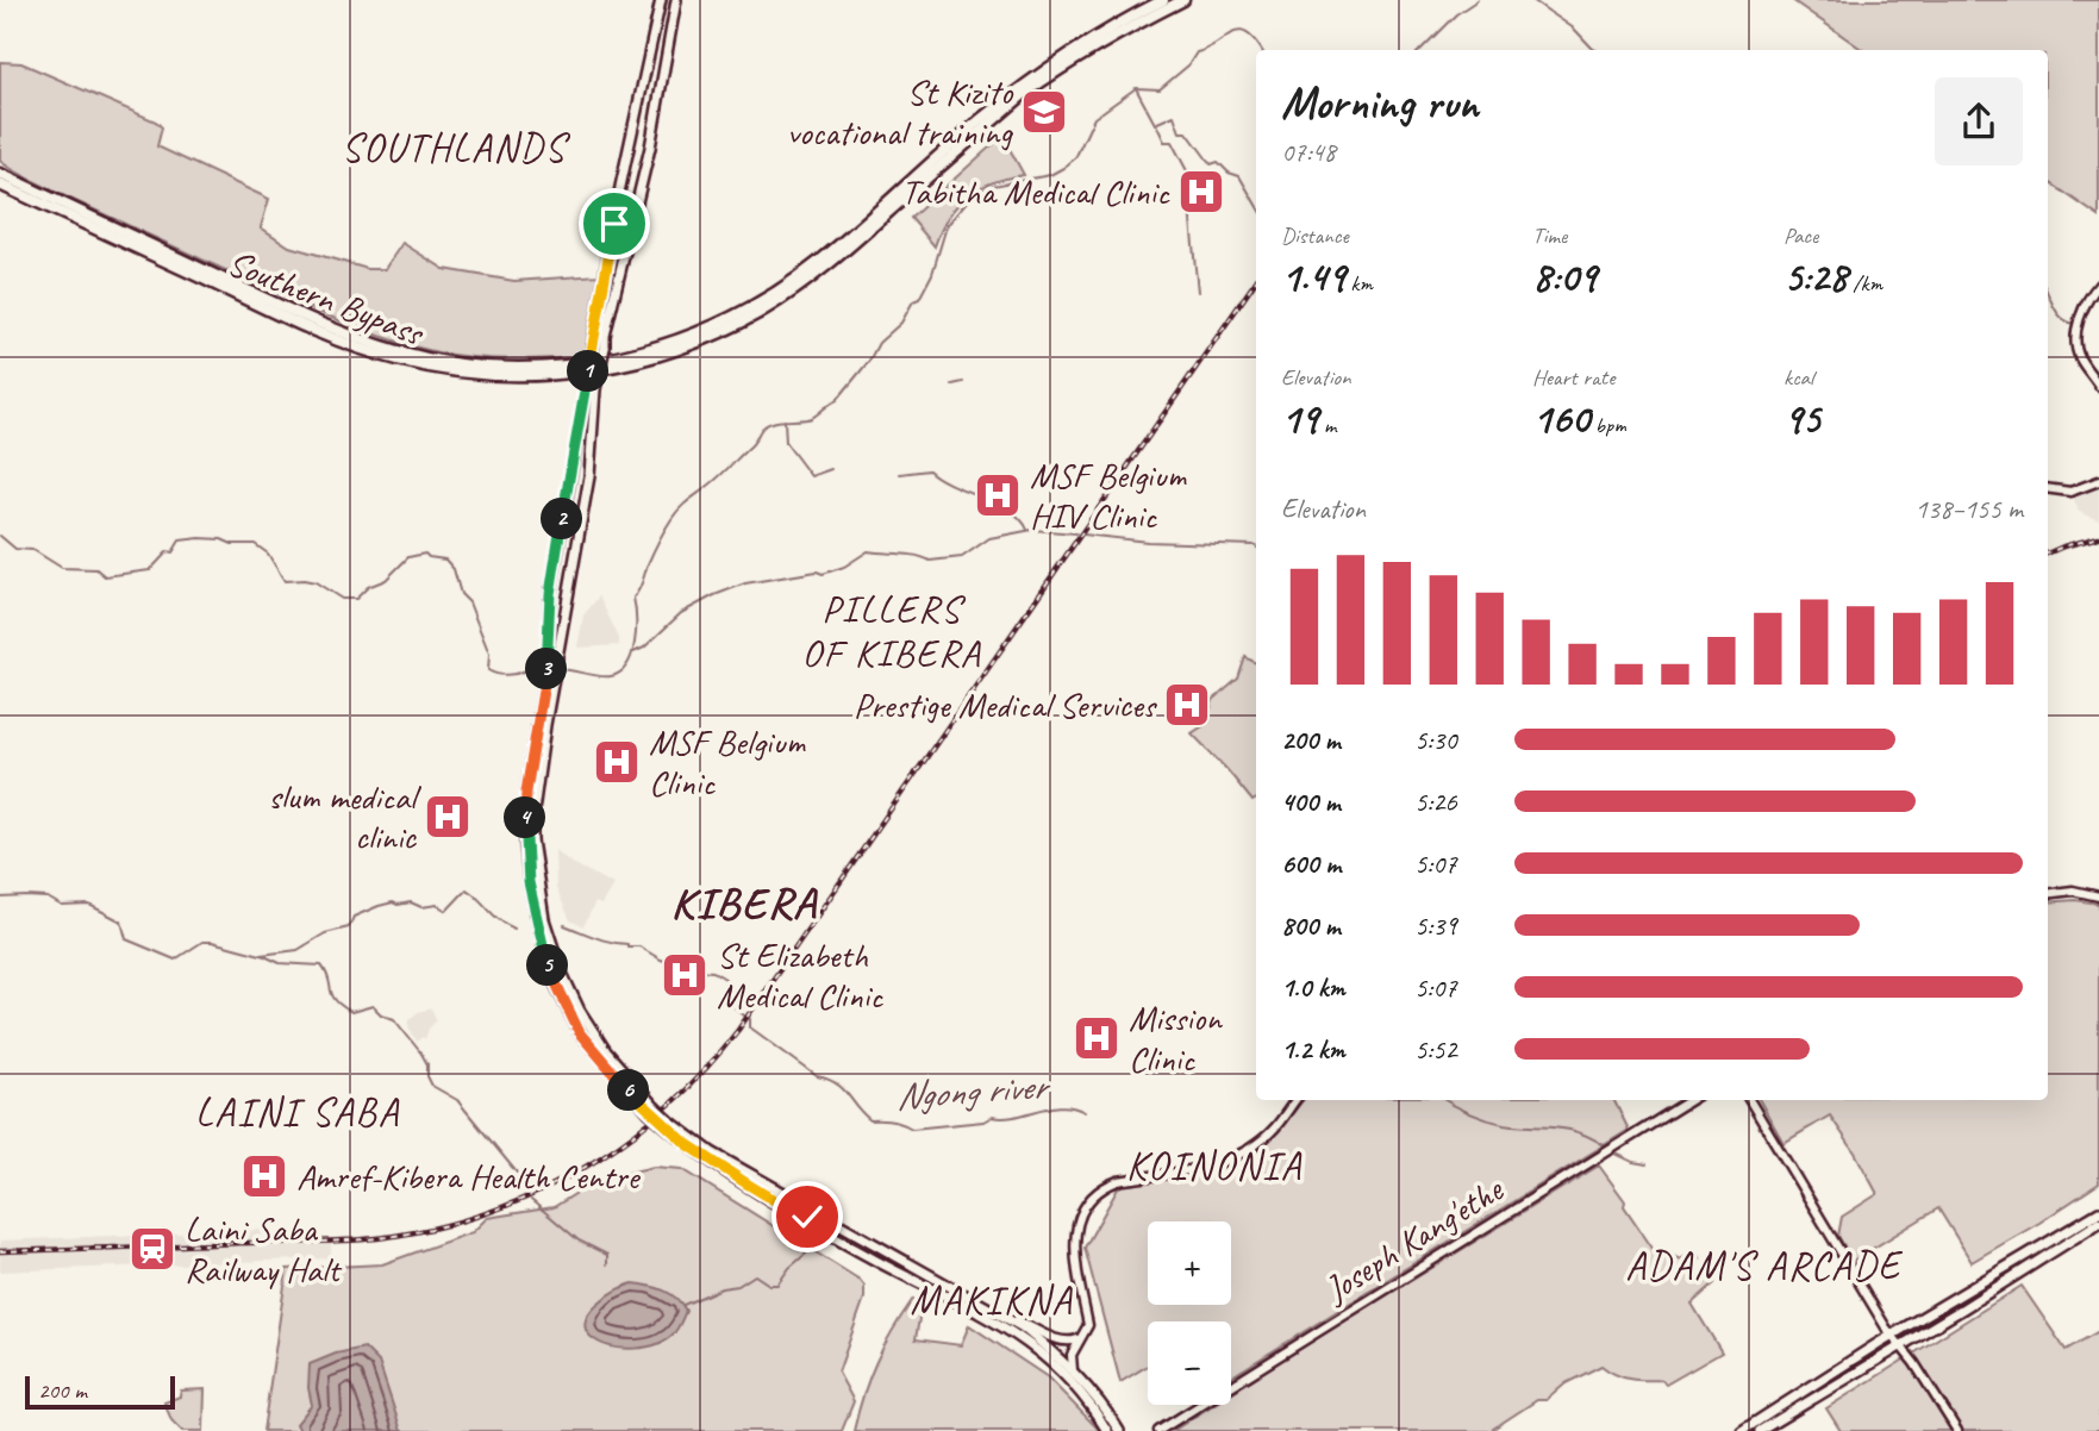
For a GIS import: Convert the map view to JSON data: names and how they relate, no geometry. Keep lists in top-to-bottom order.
{
  "streets": {
    "highway": ["Southern Bypass"],
    "street": ["Joseph Kang'ethe"]
  },
  "districts": [
    "SOUTHLANDS",
    "PILLERS OF KIBERA",
    "KIBERA",
    "LAINI SABA",
    "KOINONIA",
    "ADAM'S ARCADE",
    "MAKIKNA"
  ],
  "water": ["Ngong river"],
  "places": {
    "school or university": ["St Kizito vocational training"],
    "hospital": [
      "Tabitha Medical Clinic",
      "MSF Belgium HIV Clinic",
      "Prestige Medical Services",
      "MSF Belgium Clinic",
      "slum medical clinic",
      "St Elizabeth Medical Clinic",
      "Mission Clinic",
      "Amref-Kibera Health Centre"
    ],
    "station": ["Laini Saba Railway Halt"]
  },
  "scale_bar": "200 m",
  "page": {
    "heading": ["Morning run", "07:48"],
    "stats": [
      ["Distance", "1.49 km"],
      ["Time", "8:09"],
      ["Pace", "5:28 /km"],
      ["Elevation", "19 m"],
      ["Heart rate", "160 bpm"],
      ["kcal", "95"]
    ],
    "pins": [
      "1",
      "2",
      "3",
      "4",
      "5",
      "6"
    ],
    "chart": ["Elevation", "138–155 m"],
    "list": [
      {
        "name": "200 m",
        "note": "5:30"
      },
      {
        "name": "400 m",
        "note": "5:26"
      },
      {
        "name": "600 m",
        "note": "5:07"
      },
      {
        "name": "800 m",
        "note": "5:39"
      },
      {
        "name": "1.0 km",
        "note": "5:07"
      },
      {
        "name": "1.2 km",
        "note": "5:52"
      }
    ],
    "map_buttons": ["+", "−"],
    "scale": "200 m"
  }
}
